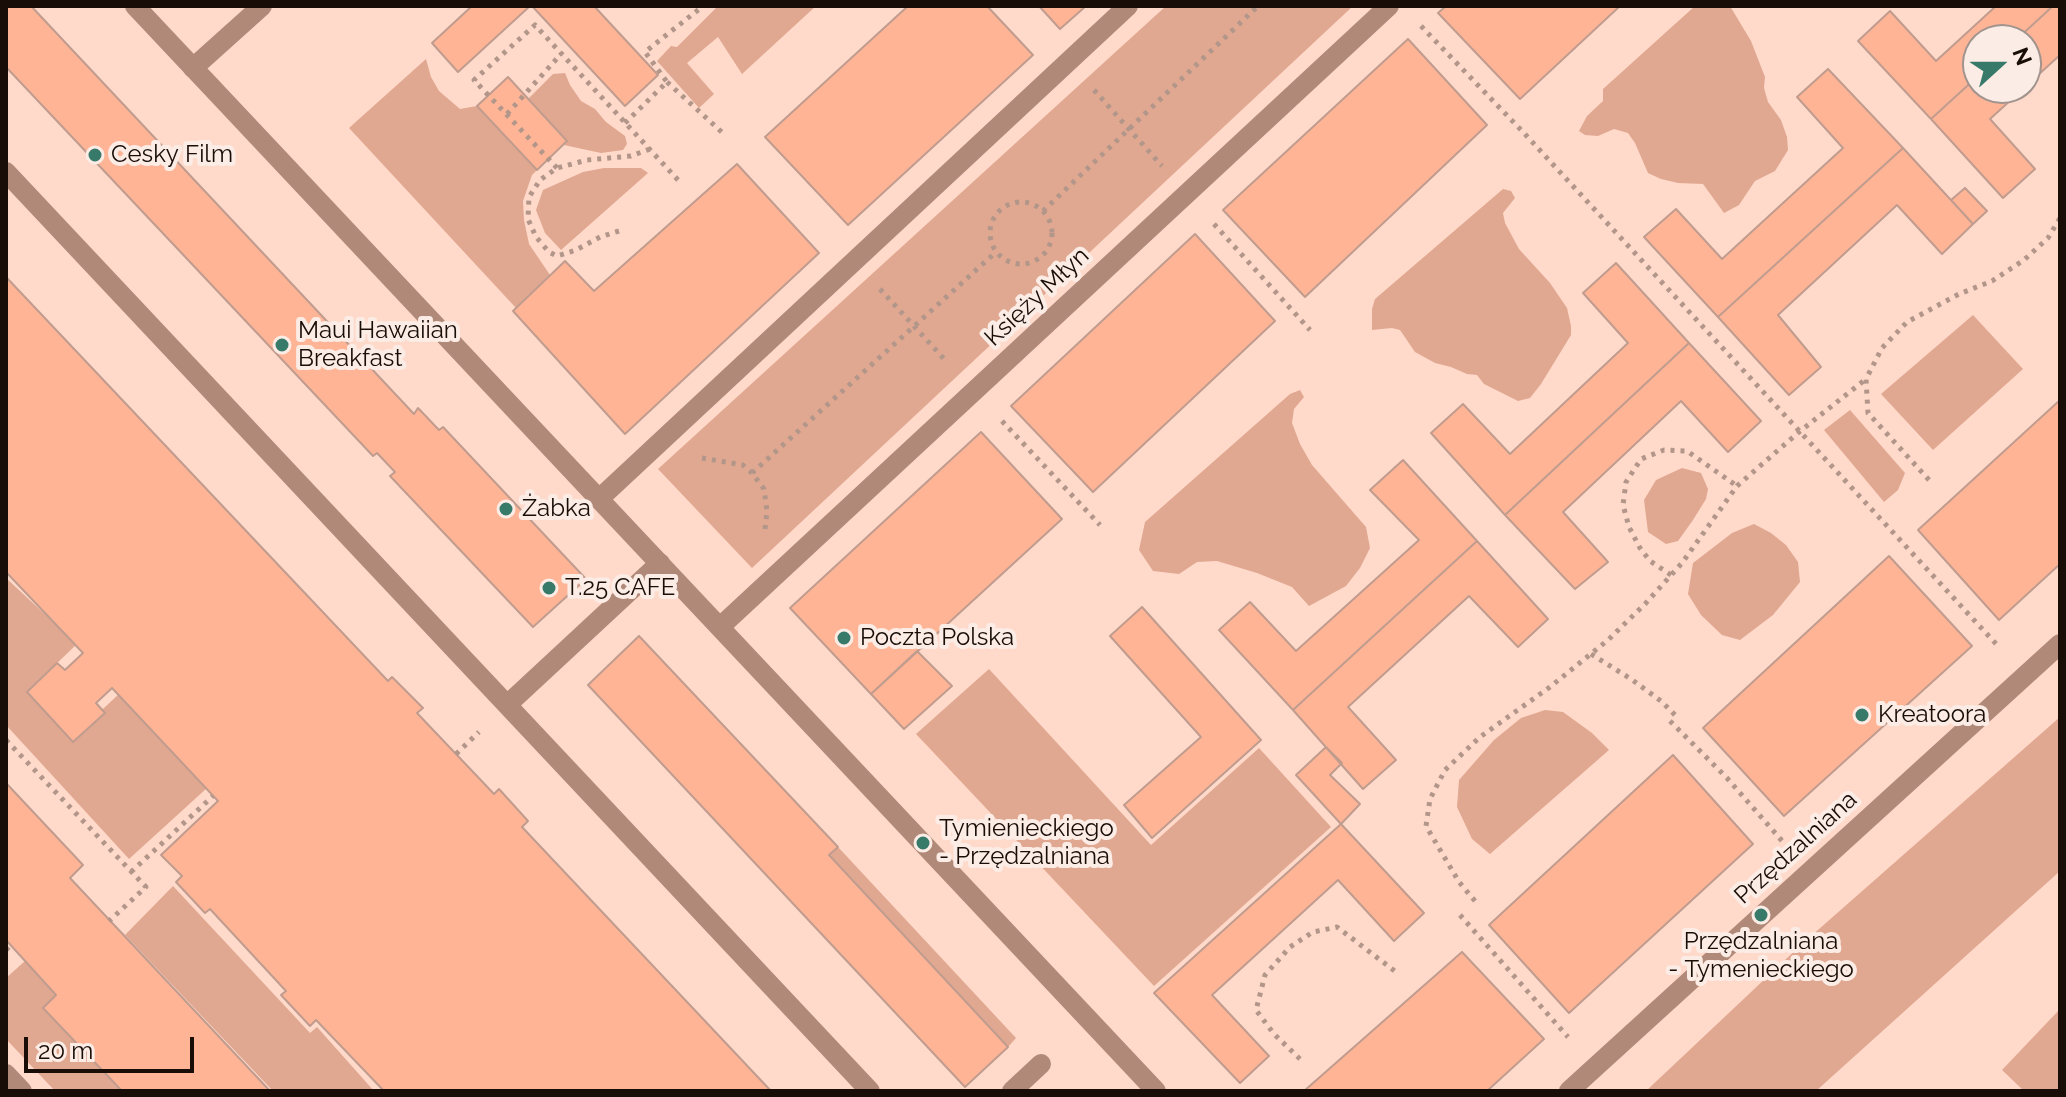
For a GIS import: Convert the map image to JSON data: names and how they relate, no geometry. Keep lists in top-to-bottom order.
{
  "streets": {
    "street": ["Księży Młyn", "Przędzalniana"]
  },
  "places": [
    "Cesky Film",
    "Maui Hawaiian Breakfast",
    "Żabka",
    "T.25 CAFE",
    "Poczta Polska",
    "Kreatoora",
    "Tymienieckiego - Przędzalniana",
    "Przędzalniana - Tymenieckiego"
  ],
  "scale_bar": "20 m",
  "north": "right"
}
